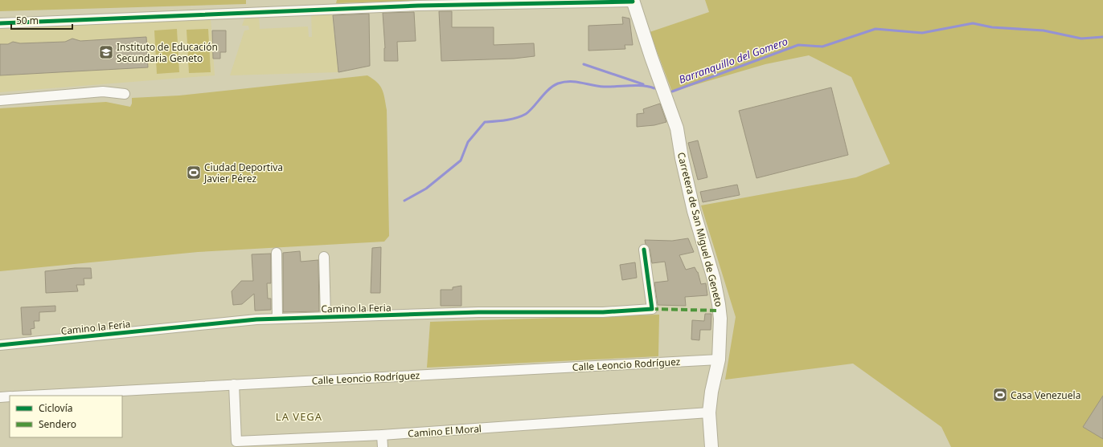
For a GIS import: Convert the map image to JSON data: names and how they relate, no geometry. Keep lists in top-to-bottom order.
{
  "streets": {
    "main road": ["Carretera de San Miguel de Geneto"],
    "street": ["Camino la Feria", "Calle Leoncio Rodríguez", "Camino El Moral"]
  },
  "crossings": [
    ["Carretera de San Miguel de Geneto", "Calle Leoncio Rodríguez"],
    ["Carretera de San Miguel de Geneto", "Camino El Moral"],
    ["Calle Leoncio Rodríguez", "Camino El Moral"]
  ],
  "districts": ["LA VEGA"],
  "water": ["Barranquillo del Gomero"],
  "places": {
    "school or university": ["Instituto de Educación Secundaria Geneto"],
    "sports": ["Ciudad Deportiva Javier Pérez", "Casa Venezuela"]
  },
  "legend": ["Ciclovía", "Sendero"],
  "scale_bar": "50 m"
}
